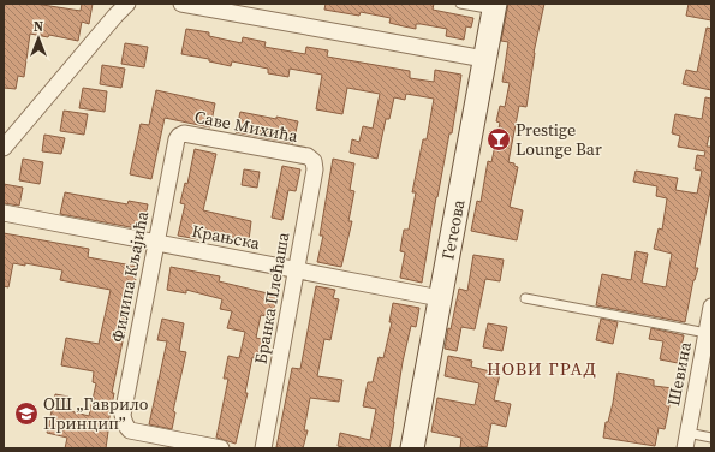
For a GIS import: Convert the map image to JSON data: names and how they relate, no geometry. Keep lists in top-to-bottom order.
{
  "streets": {
    "main road": ["Гетеова"],
    "street": [
      "Саве Михића",
      "Крањска",
      "Филипа Кљајића",
      "Бранка Плећаша",
      "Шевина"
    ]
  },
  "crossings": [
    ["Саве Михића", "Филипа Кљајића"],
    ["Саве Михића", "Бранка Плећаша"],
    ["Гетеова", "Крањска"],
    ["Крањска", "Филипа Кљајића"],
    ["Крањска", "Бранка Плећаша"]
  ],
  "districts": ["НОВИ ГРАД"],
  "places": {
    "bar": ["Prestige Lounge Bar"],
    "school or university": ["ОШ „Гаврило Принцип”"]
  },
  "north": "top"
}
